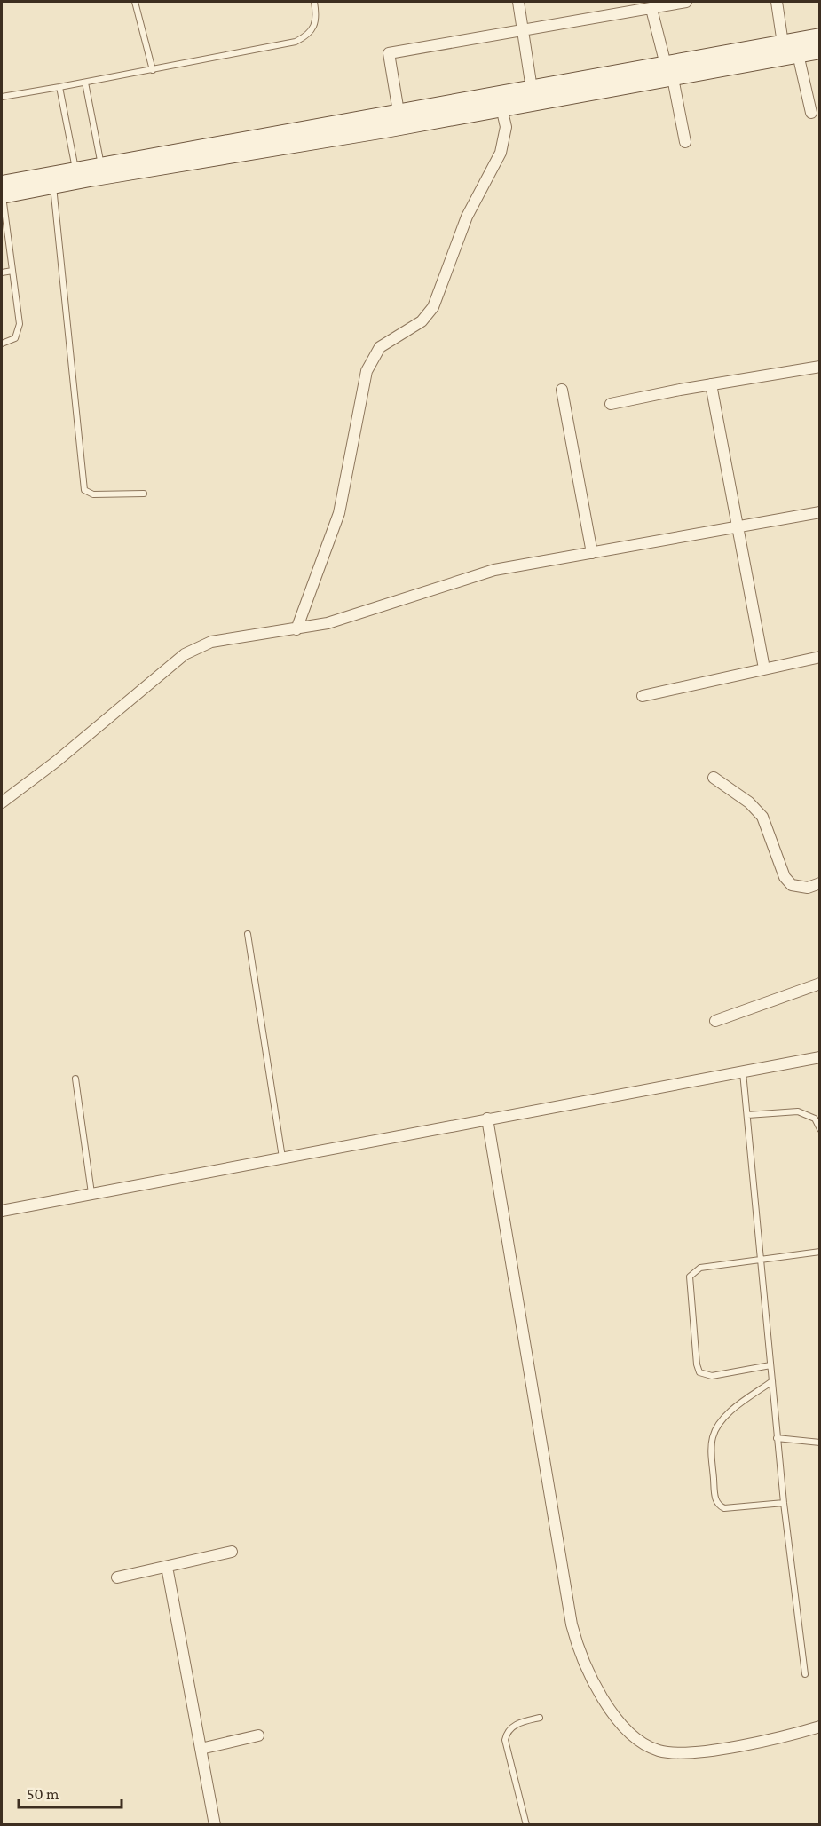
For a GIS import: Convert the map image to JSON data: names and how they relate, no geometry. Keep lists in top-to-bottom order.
{
  "scale_bar": "50 m"
}
